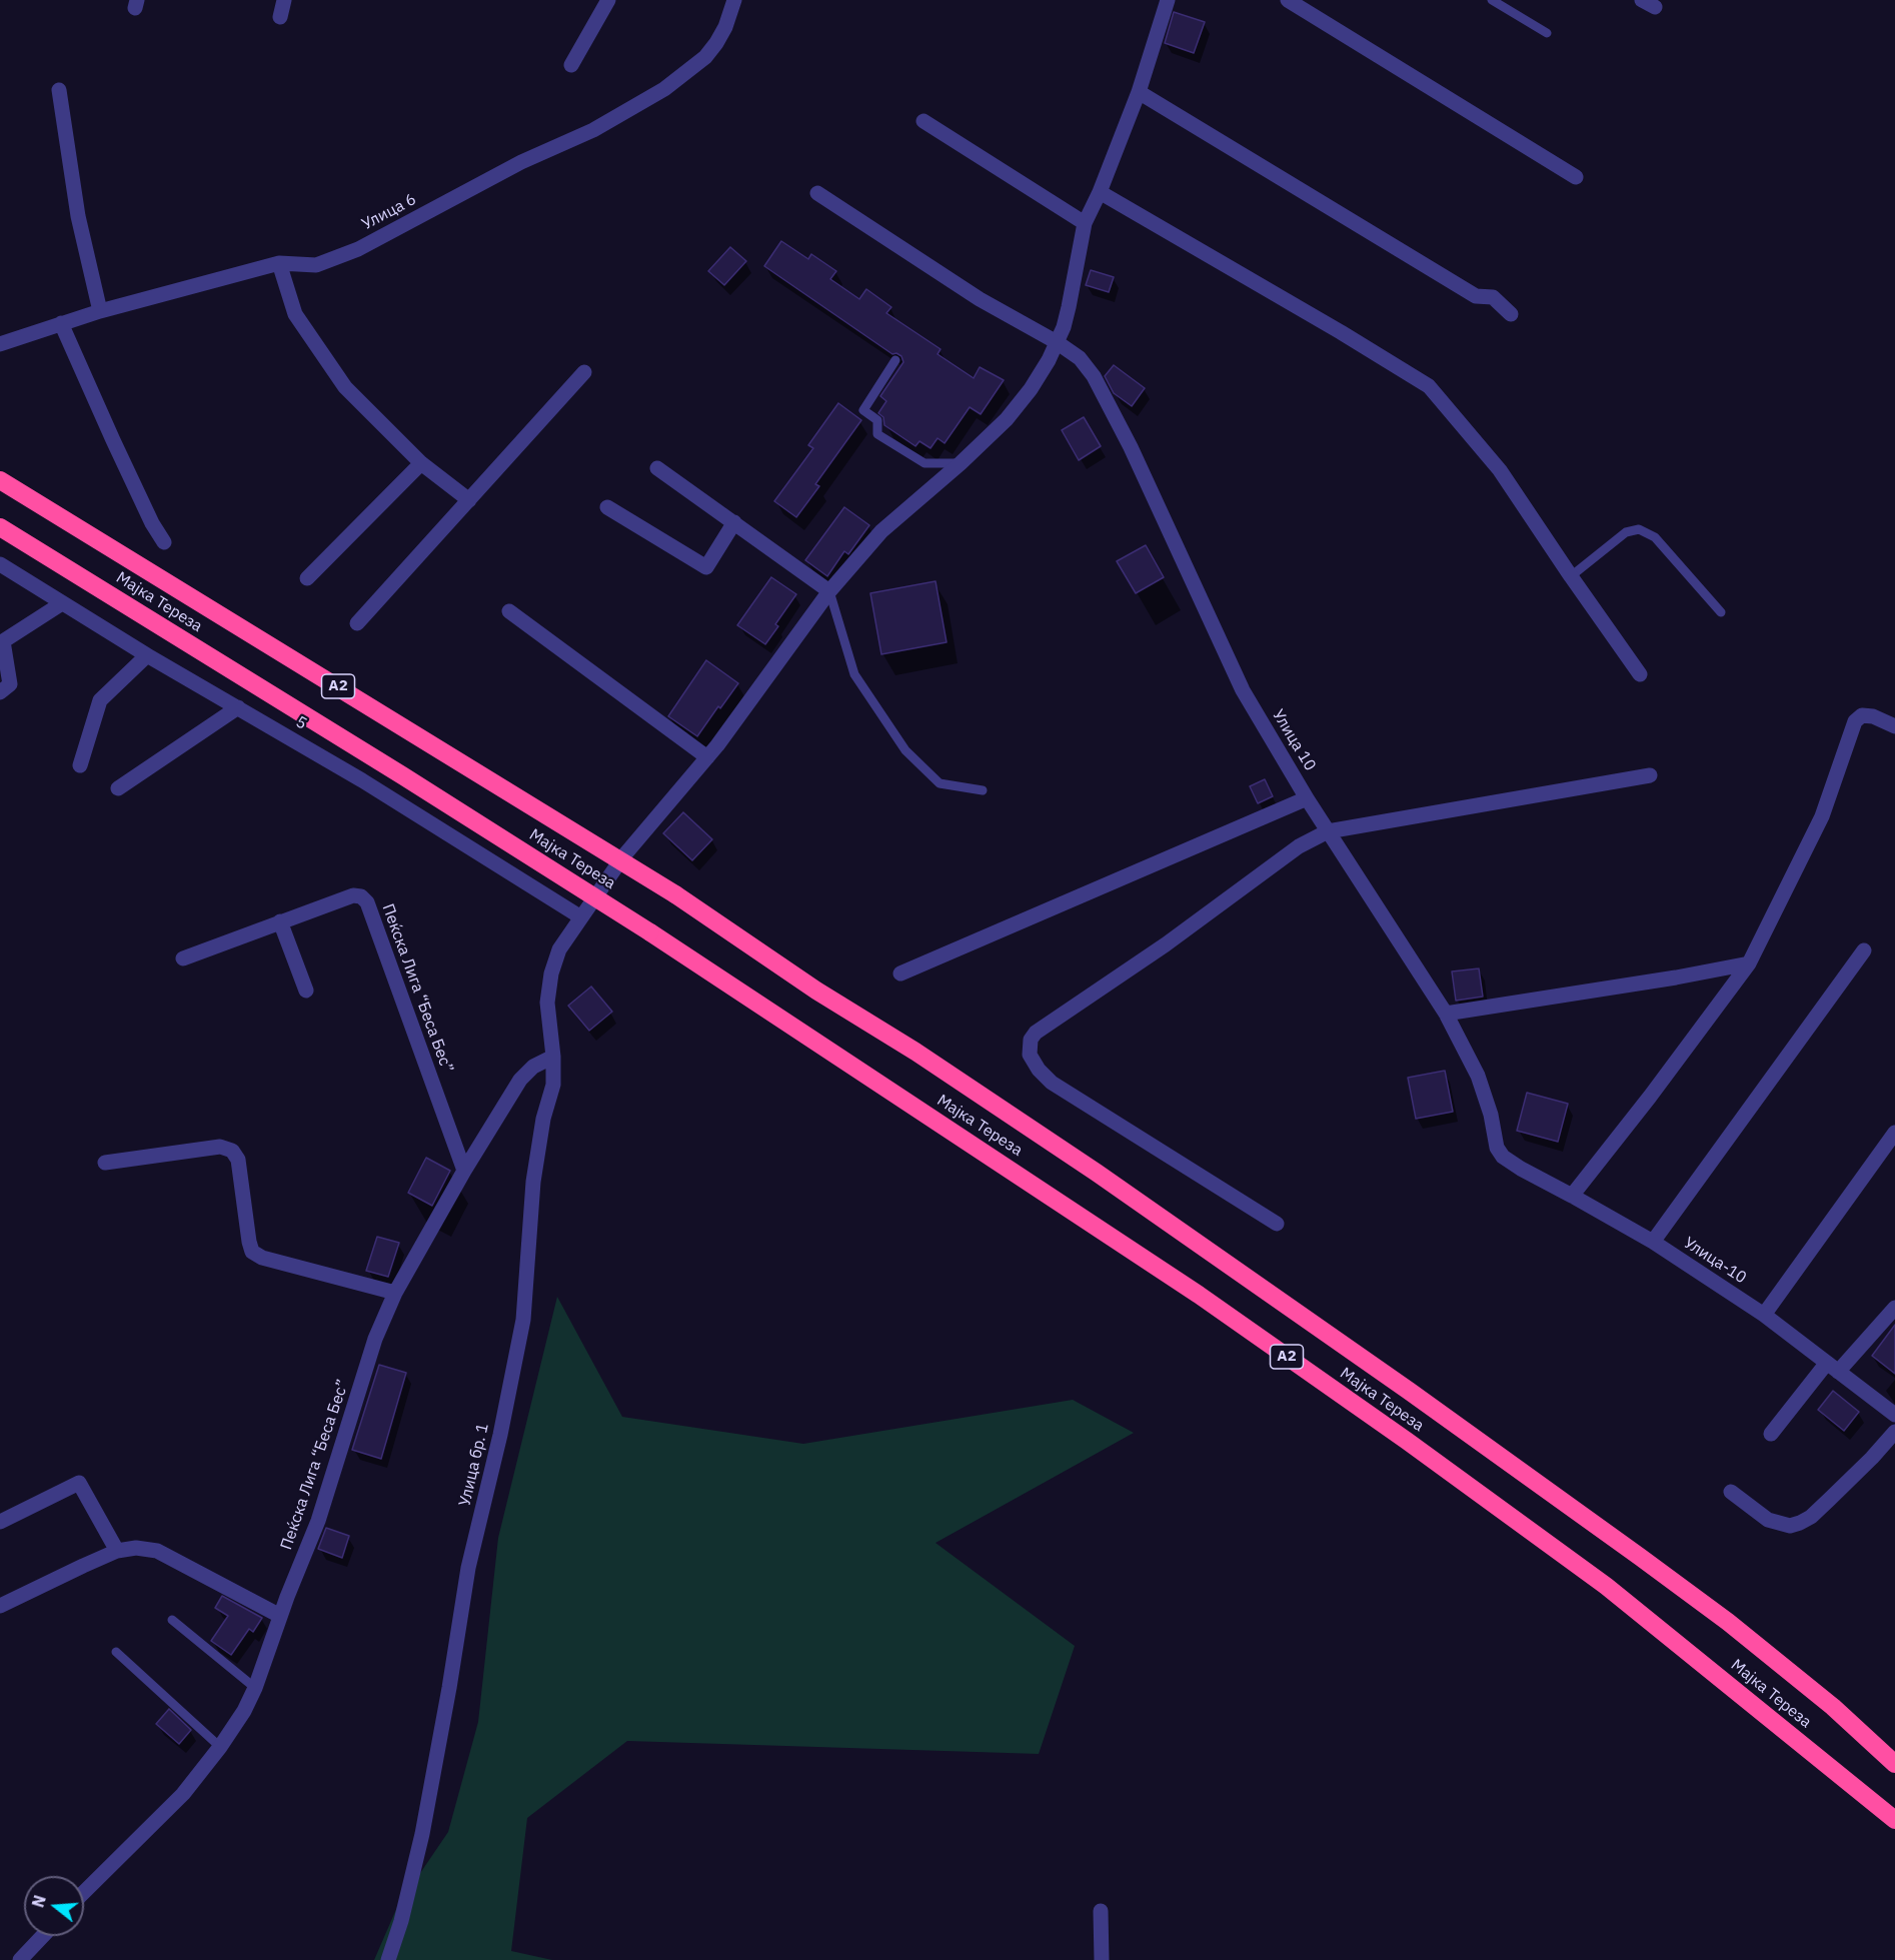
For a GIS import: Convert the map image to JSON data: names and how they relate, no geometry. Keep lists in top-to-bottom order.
{
  "streets": {
    "highway": ["Мајка Тереза", "A2"],
    "street": [
      "Улица 6",
      "5",
      "Улица 10",
      "Пеќска Лига “Беса Бес”",
      "Улица-10",
      "Улица бр. 1"
    ]
  },
  "crossings": [
    ["5", "Улица бр. 1"],
    ["Улица 10", "Улица-10"],
    ["Улица 10", "Улица бр. 1"],
    ["Пеќска Лига “Беса Бес”", "Улица бр. 1"]
  ],
  "north": "left"
}
